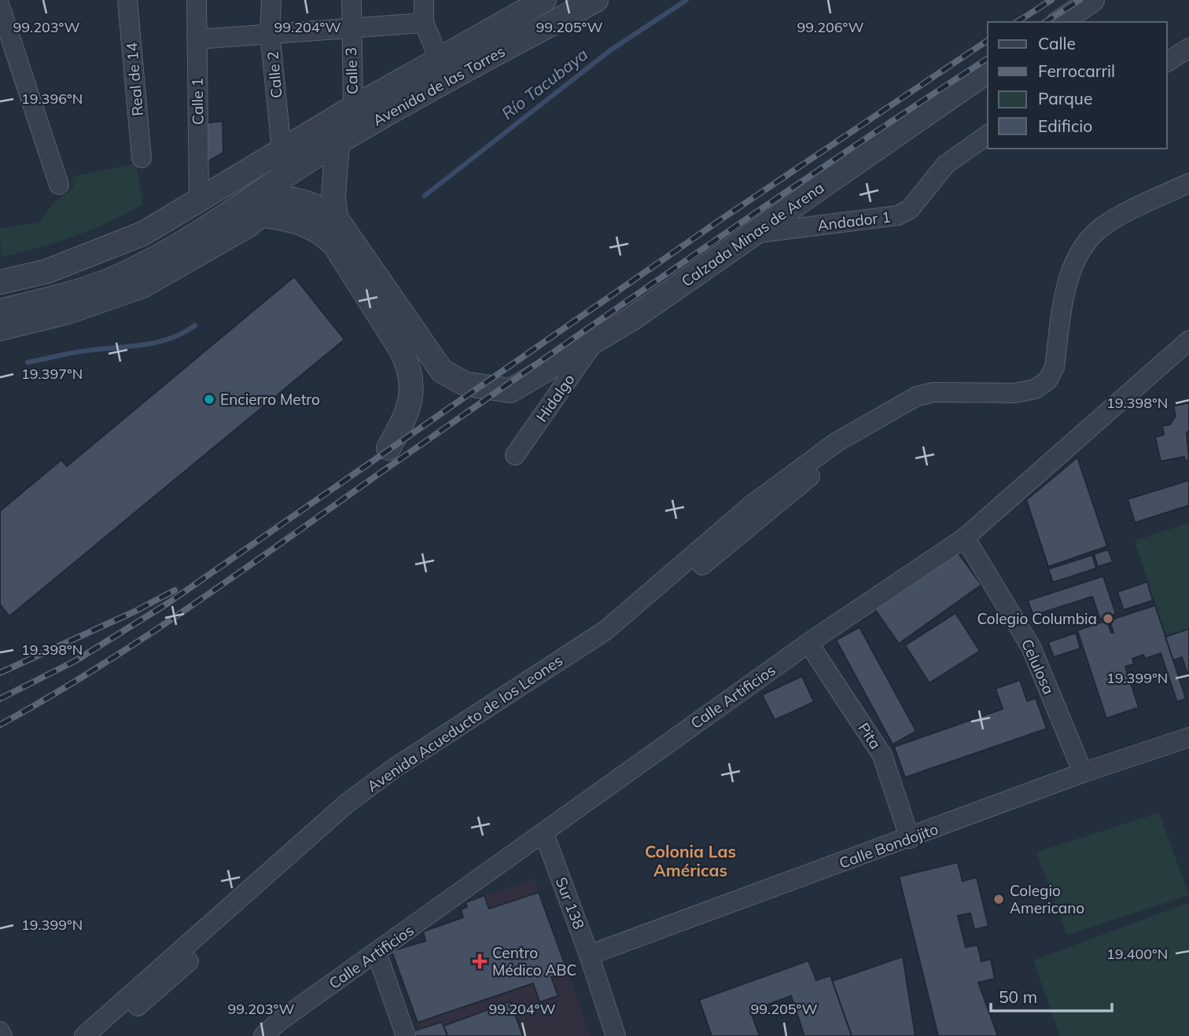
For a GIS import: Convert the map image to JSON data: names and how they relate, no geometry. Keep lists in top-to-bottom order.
{
  "streets": {
    "street": [
      "Calle 3",
      "Calle 2",
      "Real de 14",
      "Avenida de las Torres",
      "Calle 1",
      "Andador 1",
      "Calzada Minas de Arena",
      "Hidalgo",
      "Celulosa",
      "Calle Artificios",
      "Avenida Acueducto de los Leones",
      "Pita",
      "Calle Bondojito",
      "Sur 138"
    ]
  },
  "crossings": [
    ["Calle 3", "Avenida de las Torres"],
    ["Calle 2", "Avenida de las Torres"],
    ["Avenida de las Torres", "Calle 1"],
    ["Andador 1", "Calzada Minas de Arena"],
    ["Calzada Minas de Arena", "Hidalgo"],
    ["Celulosa", "Calle Artificios"],
    ["Celulosa", "Calle Bondojito"],
    ["Calle Artificios", "Pita"],
    ["Calle Artificios", "Sur 138"],
    ["Pita", "Calle Bondojito"],
    ["Calle Bondojito", "Sur 138"]
  ],
  "districts": ["Colonia Las Américas"],
  "water": ["Río Tacubaya"],
  "places": {
    "other": ["Encierro Metro", "Colegio Columbia", "Colegio Americano"],
    "health": ["Centro Médico ABC"]
  },
  "legend": [
    "Calle",
    "Ferrocarril",
    "Parque",
    "Edificio"
  ],
  "scale_bar": "50 m",
  "coordinates": [
    "99.203°W",
    "99.204°W",
    "99.205°W",
    "99.206°W",
    "19.396°N",
    "19.397°N",
    "19.398°N",
    "19.399°N",
    "19.400°N"
  ]
}
